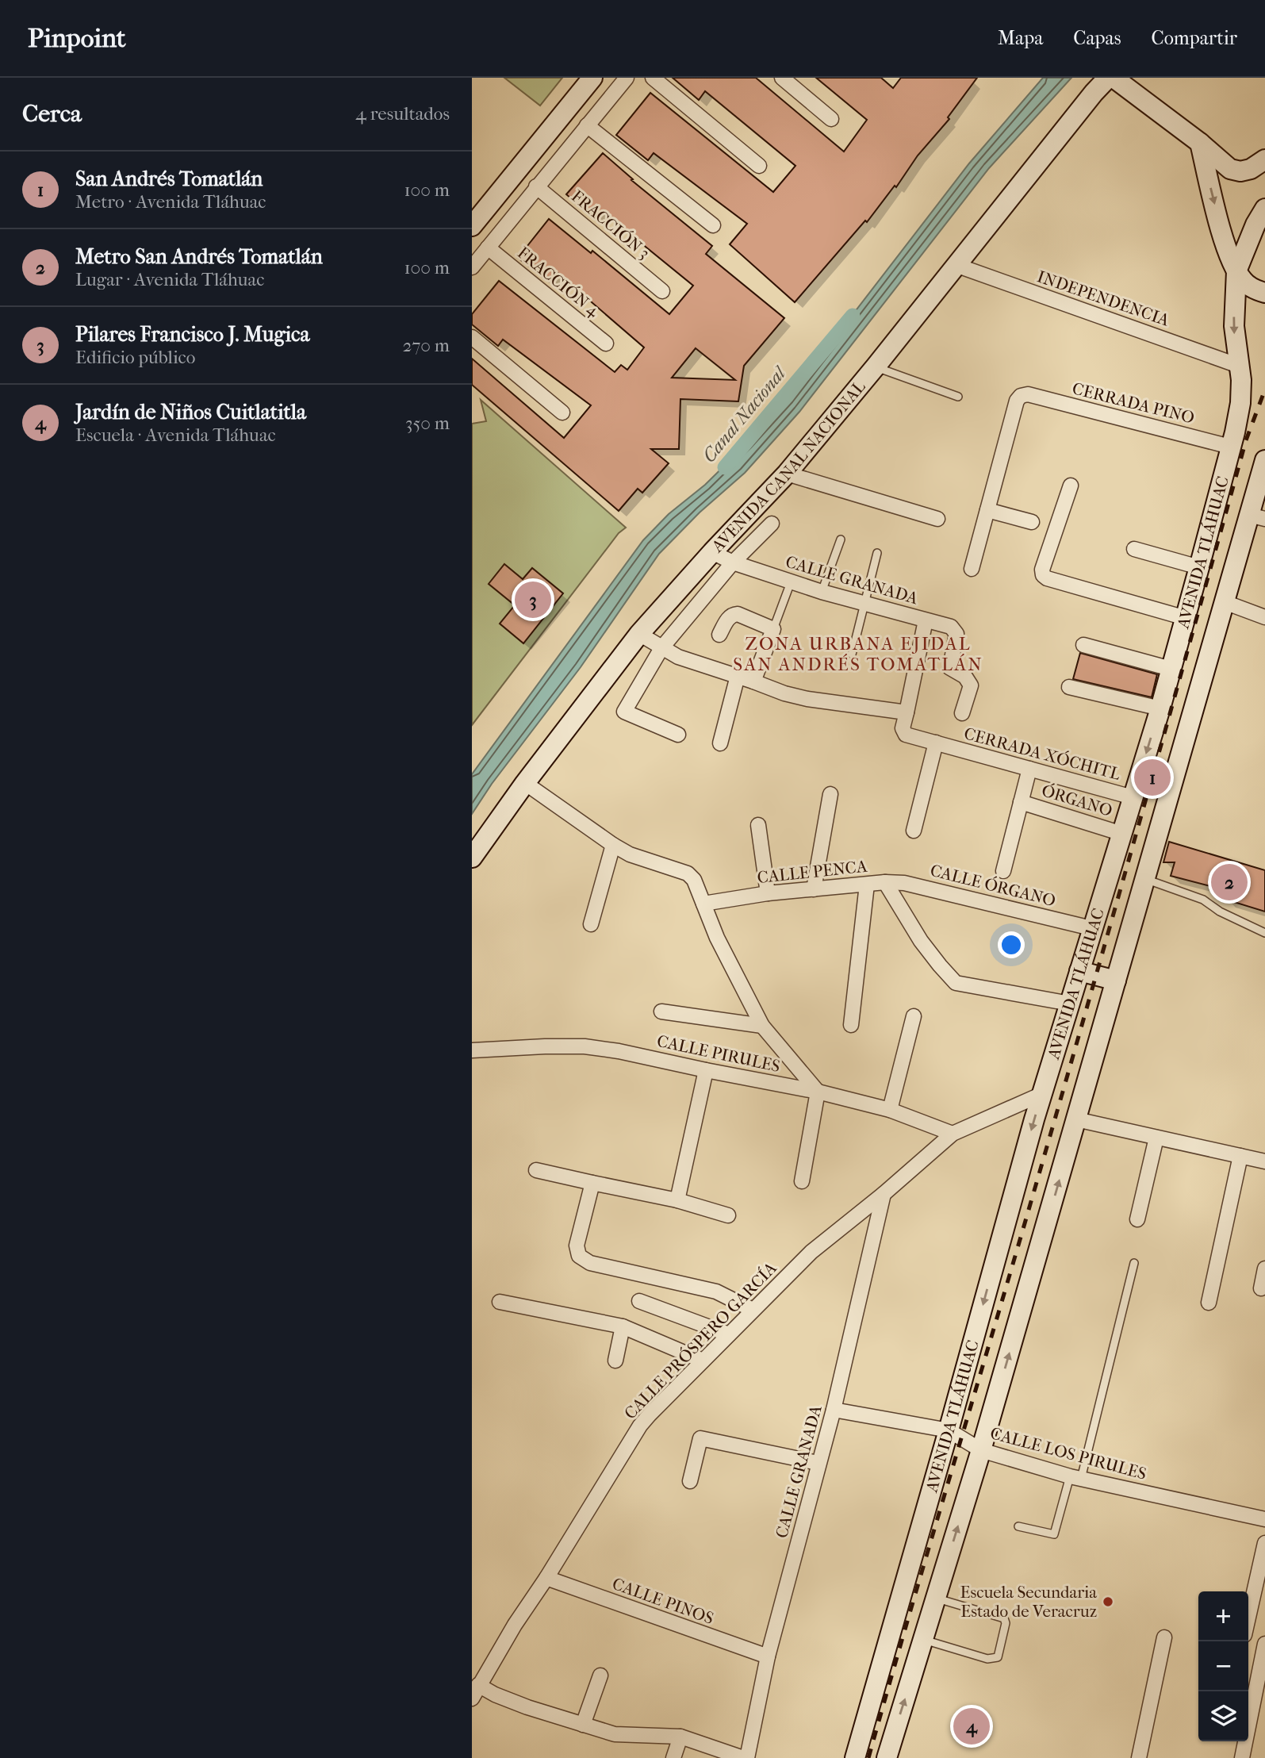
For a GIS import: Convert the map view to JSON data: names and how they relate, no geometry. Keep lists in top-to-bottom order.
{
  "streets": {
    "main road": ["AVENIDA CANAL NACIONAL", "AVENIDA TLÁHUAC"],
    "street": [
      "FRACCIÓN 3",
      "FRACCIÓN 4",
      "INDEPENDENCIA",
      "CERRADA PINO",
      "CALLE GRANADA",
      "CERRADA XÓCHITL",
      "ÓRGANO",
      "CALLE PENCA",
      "CALLE ÓRGANO",
      "CALLE PIRULES",
      "CALLE PRÓSPERO GARCÍA",
      "CALLE LOS PIRULES",
      "CALLE PINOS"
    ]
  },
  "crossings": [
    ["INDEPENDENCIA", "AVENIDA CANAL NACIONAL"],
    ["INDEPENDENCIA", "AVENIDA TLÁHUAC"],
    ["CERRADA PINO", "AVENIDA TLÁHUAC"],
    ["AVENIDA CANAL NACIONAL", "CALLE GRANADA"],
    ["AVENIDA TLÁHUAC", "CERRADA XÓCHITL"],
    ["AVENIDA TLÁHUAC", "ÓRGANO"],
    ["AVENIDA TLÁHUAC", "CALLE PENCA"],
    ["AVENIDA TLÁHUAC", "CALLE ÓRGANO"],
    ["AVENIDA TLÁHUAC", "CALLE PRÓSPERO GARCÍA"],
    ["AVENIDA TLÁHUAC", "CALLE LOS PIRULES"],
    ["CALLE GRANADA", "CERRADA XÓCHITL"],
    ["CALLE GRANADA", "CALLE PRÓSPERO GARCÍA"],
    ["CALLE GRANADA", "CALLE LOS PIRULES"],
    ["CALLE GRANADA", "CALLE PINOS"],
    ["CALLE PENCA", "CALLE ÓRGANO"],
    ["CALLE PIRULES", "CALLE PRÓSPERO GARCÍA"],
    ["CALLE PRÓSPERO GARCÍA", "CALLE PINOS"]
  ],
  "districts": ["ZONA URBANA EJIDAL SAN ANDRÉS TOMATLÁN"],
  "water": ["Canal Nacional"],
  "places": ["Escuela Secundaria Estado de Veracruz"],
  "page": {
    "header": "Pinpoint",
    "nav": ["Mapa", "Capas", "Compartir"],
    "heading": ["Cerca", "4 resultados"],
    "list": [
      {
        "mark": "1",
        "name": "San Andrés Tomatlán",
        "note": "Metro · Avenida Tláhuac",
        "value": "100 m"
      },
      {
        "mark": "2",
        "name": "Metro San Andrés Tomatlán",
        "note": "Lugar · Avenida Tláhuac",
        "value": "100 m"
      },
      {
        "mark": "3",
        "name": "Pilares Francisco J. Mugica",
        "note": "Edificio público",
        "value": "270 m"
      },
      {
        "mark": "4",
        "name": "Jardín de Niños Cuitlatitla",
        "note": "Escuela · Avenida Tláhuac",
        "value": "350 m"
      }
    ],
    "pins": [
      "3",
      "1",
      "2",
      "4"
    ],
    "map_buttons": ["+", "−"]
  }
}
